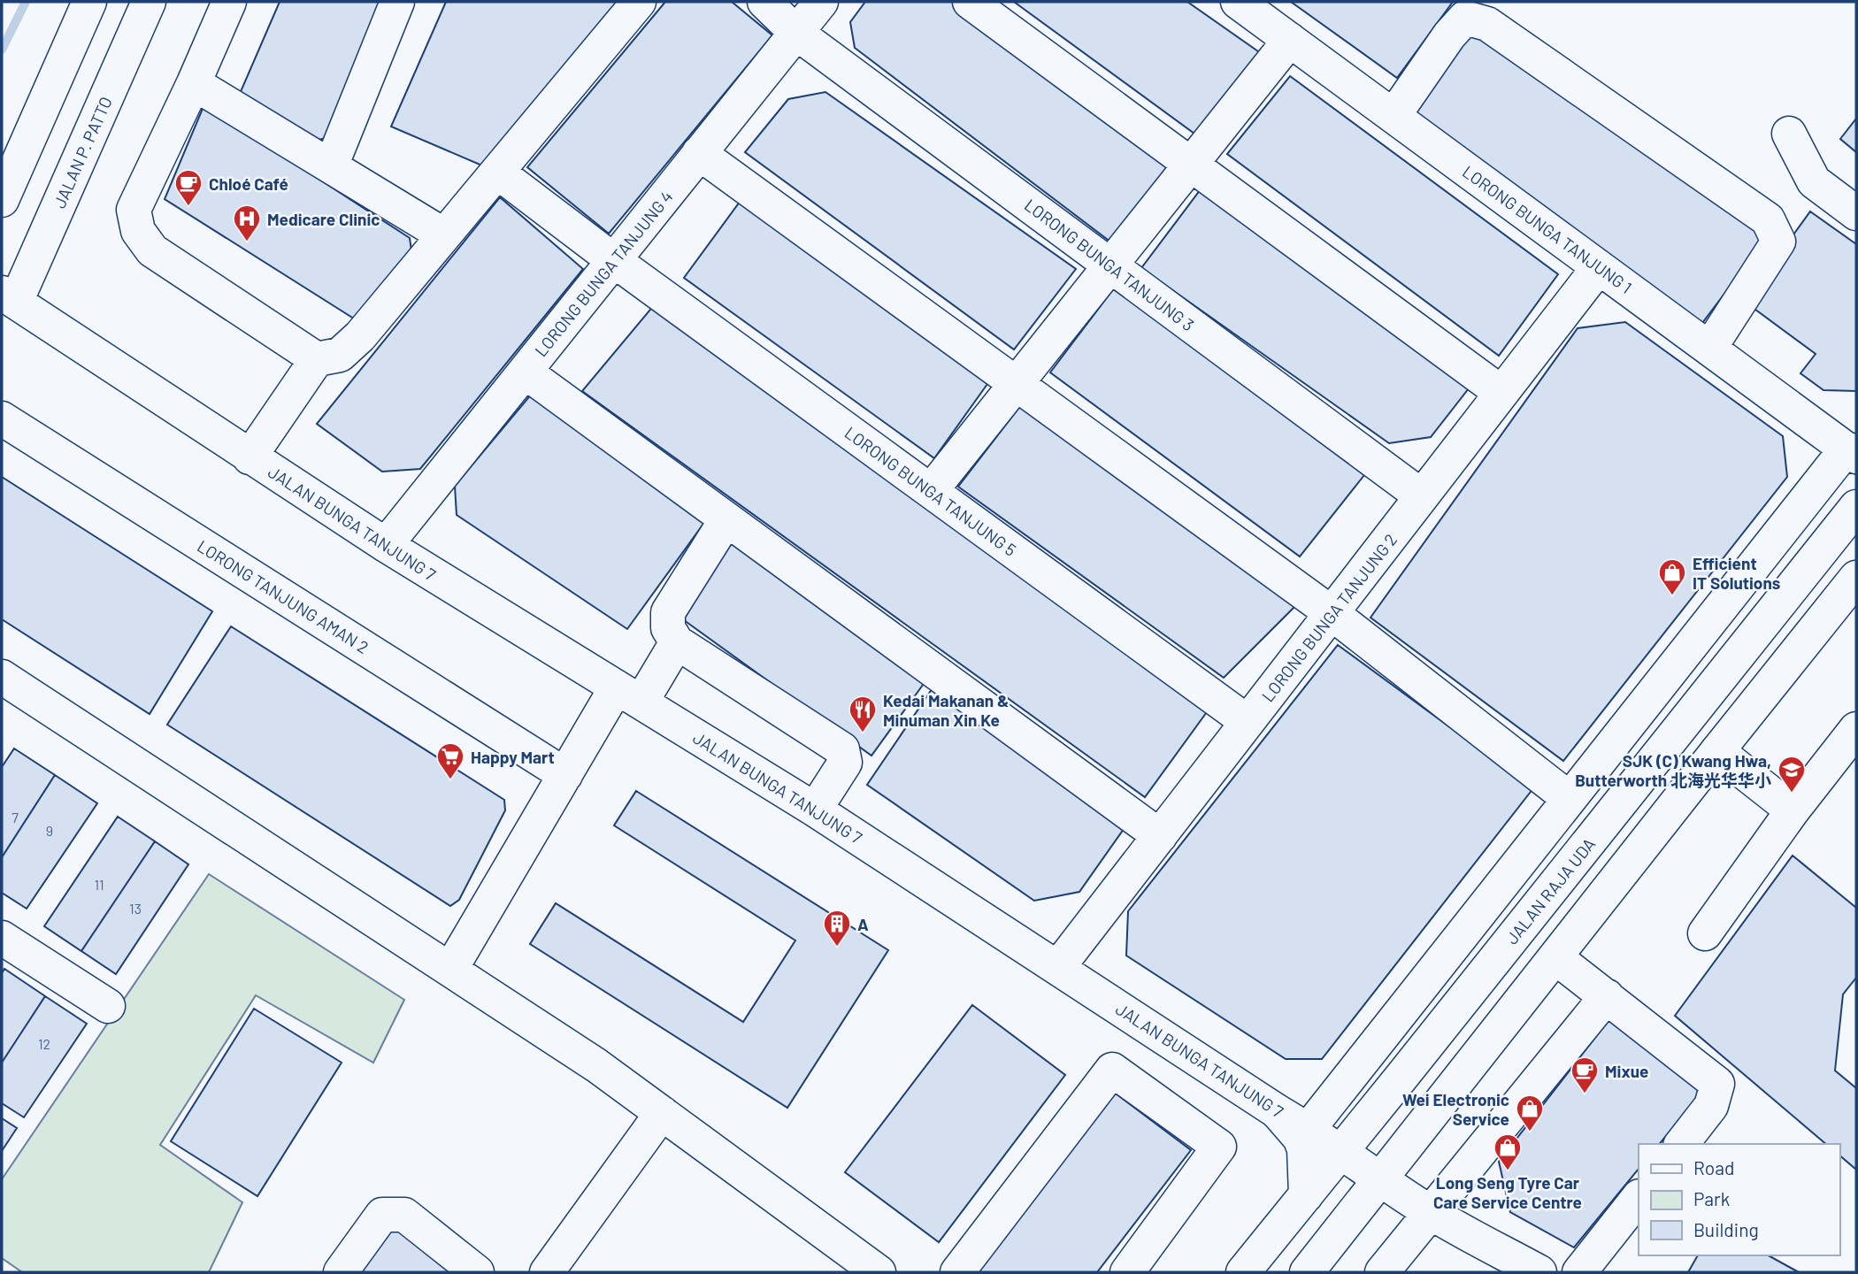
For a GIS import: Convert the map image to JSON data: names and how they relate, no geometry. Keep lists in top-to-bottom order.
{
  "streets": {
    "street": [
      "JALAN P. PATTO",
      "LORONG BUNGA TANJUNG 1",
      "LORONG BUNGA TANJUNG 3",
      "LORONG BUNGA TANJUNG 4",
      "LORONG BUNGA TANJUNG 5",
      "JALAN BUNGA TANJUNG 7",
      "LORONG TANJUNG AMAN 2",
      "LORONG BUNGA TANJUNG 2",
      "JALAN RAJA UDA"
    ]
  },
  "crossings": [
    ["JALAN P. PATTO", "JALAN BUNGA TANJUNG 7"],
    ["LORONG BUNGA TANJUNG 1", "LORONG BUNGA TANJUNG 2"],
    ["LORONG BUNGA TANJUNG 3", "LORONG BUNGA TANJUNG 4"],
    ["LORONG BUNGA TANJUNG 3", "LORONG BUNGA TANJUNG 2"],
    ["LORONG BUNGA TANJUNG 4", "LORONG BUNGA TANJUNG 5"],
    ["LORONG BUNGA TANJUNG 4", "JALAN BUNGA TANJUNG 7"],
    ["LORONG BUNGA TANJUNG 5", "LORONG BUNGA TANJUNG 2"],
    ["JALAN BUNGA TANJUNG 7", "LORONG BUNGA TANJUNG 2"],
    ["JALAN BUNGA TANJUNG 7", "JALAN RAJA UDA"]
  ],
  "places": {
    "cafe": ["Chloé Café", "Mixue"],
    "hospital": ["Medicare Clinic"],
    "shop": ["Efficient IT Solutions", "Wei Electronic Service", "Long Seng Tyre Car Care Service Centre"],
    "restaurant": ["Kedai Makanan & Minuman Xin Ke"],
    "supermarket": ["Happy Mart"],
    "school or university": ["SJK (C) Kwang Hwa, Butterworth 北海光华华小"],
    "building": ["A"]
  },
  "house_numbers": [
    "7",
    "9",
    "11",
    "13",
    "12"
  ],
  "legend": ["Road", "Park", "Building"]
}
